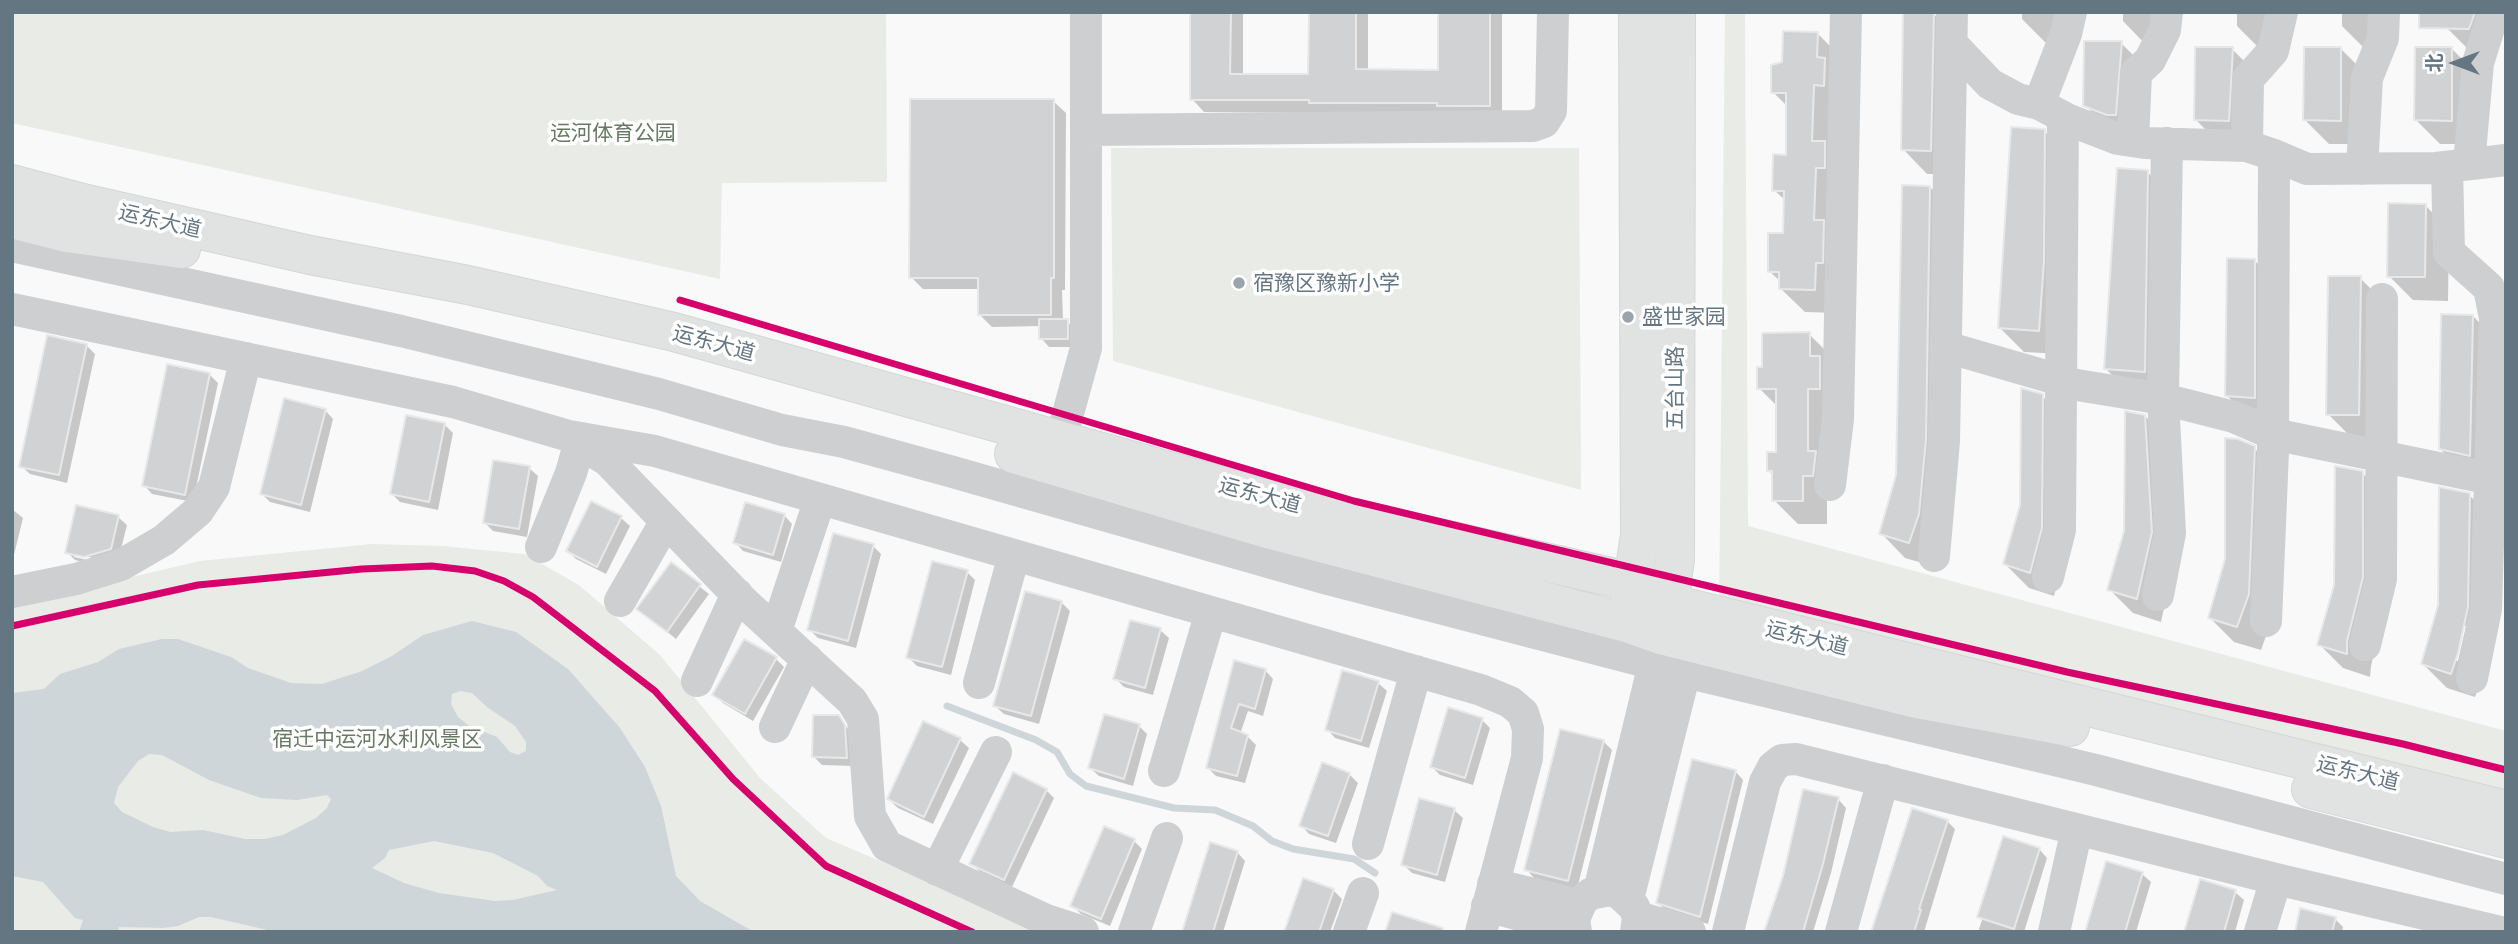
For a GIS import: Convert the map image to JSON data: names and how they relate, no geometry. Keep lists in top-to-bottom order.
{
  "streets": {
    "main road": ["运东大道", "五台山路"]
  },
  "crossings": [
    ["运东大道", "五台山路"]
  ],
  "parks": ["运河体育公园", "宿迁中运河水利风景区"],
  "places": ["宿豫区豫新小学", "盛世家园"],
  "north": "left"
}
